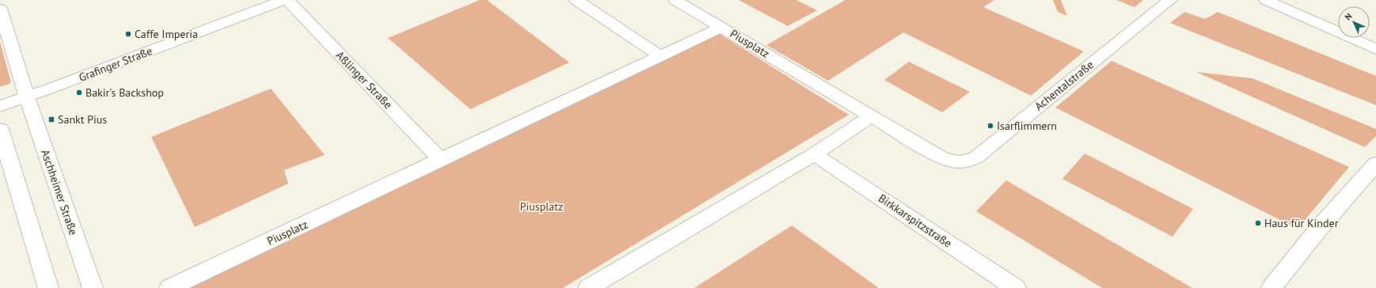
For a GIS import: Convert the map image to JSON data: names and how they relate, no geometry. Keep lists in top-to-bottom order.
{
  "streets": {
    "street": [
      "Piusplatz",
      "Grafinger Straße",
      "Aßlinger Straße",
      "Achentalstraße",
      "Aschheimer Straße",
      "Birkkarspitzstraße"
    ]
  },
  "crossings": [
    ["Piusplatz", "Aßlinger Straße"],
    ["Piusplatz", "Achentalstraße"],
    ["Grafinger Straße", "Aschheimer Straße"]
  ],
  "parks": ["Piusplatz"],
  "places": {
    "other": [
      "Caffe Imperia",
      "Bakir's Backshop",
      "Isarflimmern",
      "Haus für Kinder"
    ],
    "transit": ["Sankt Pius"]
  },
  "north": "top left"
}
